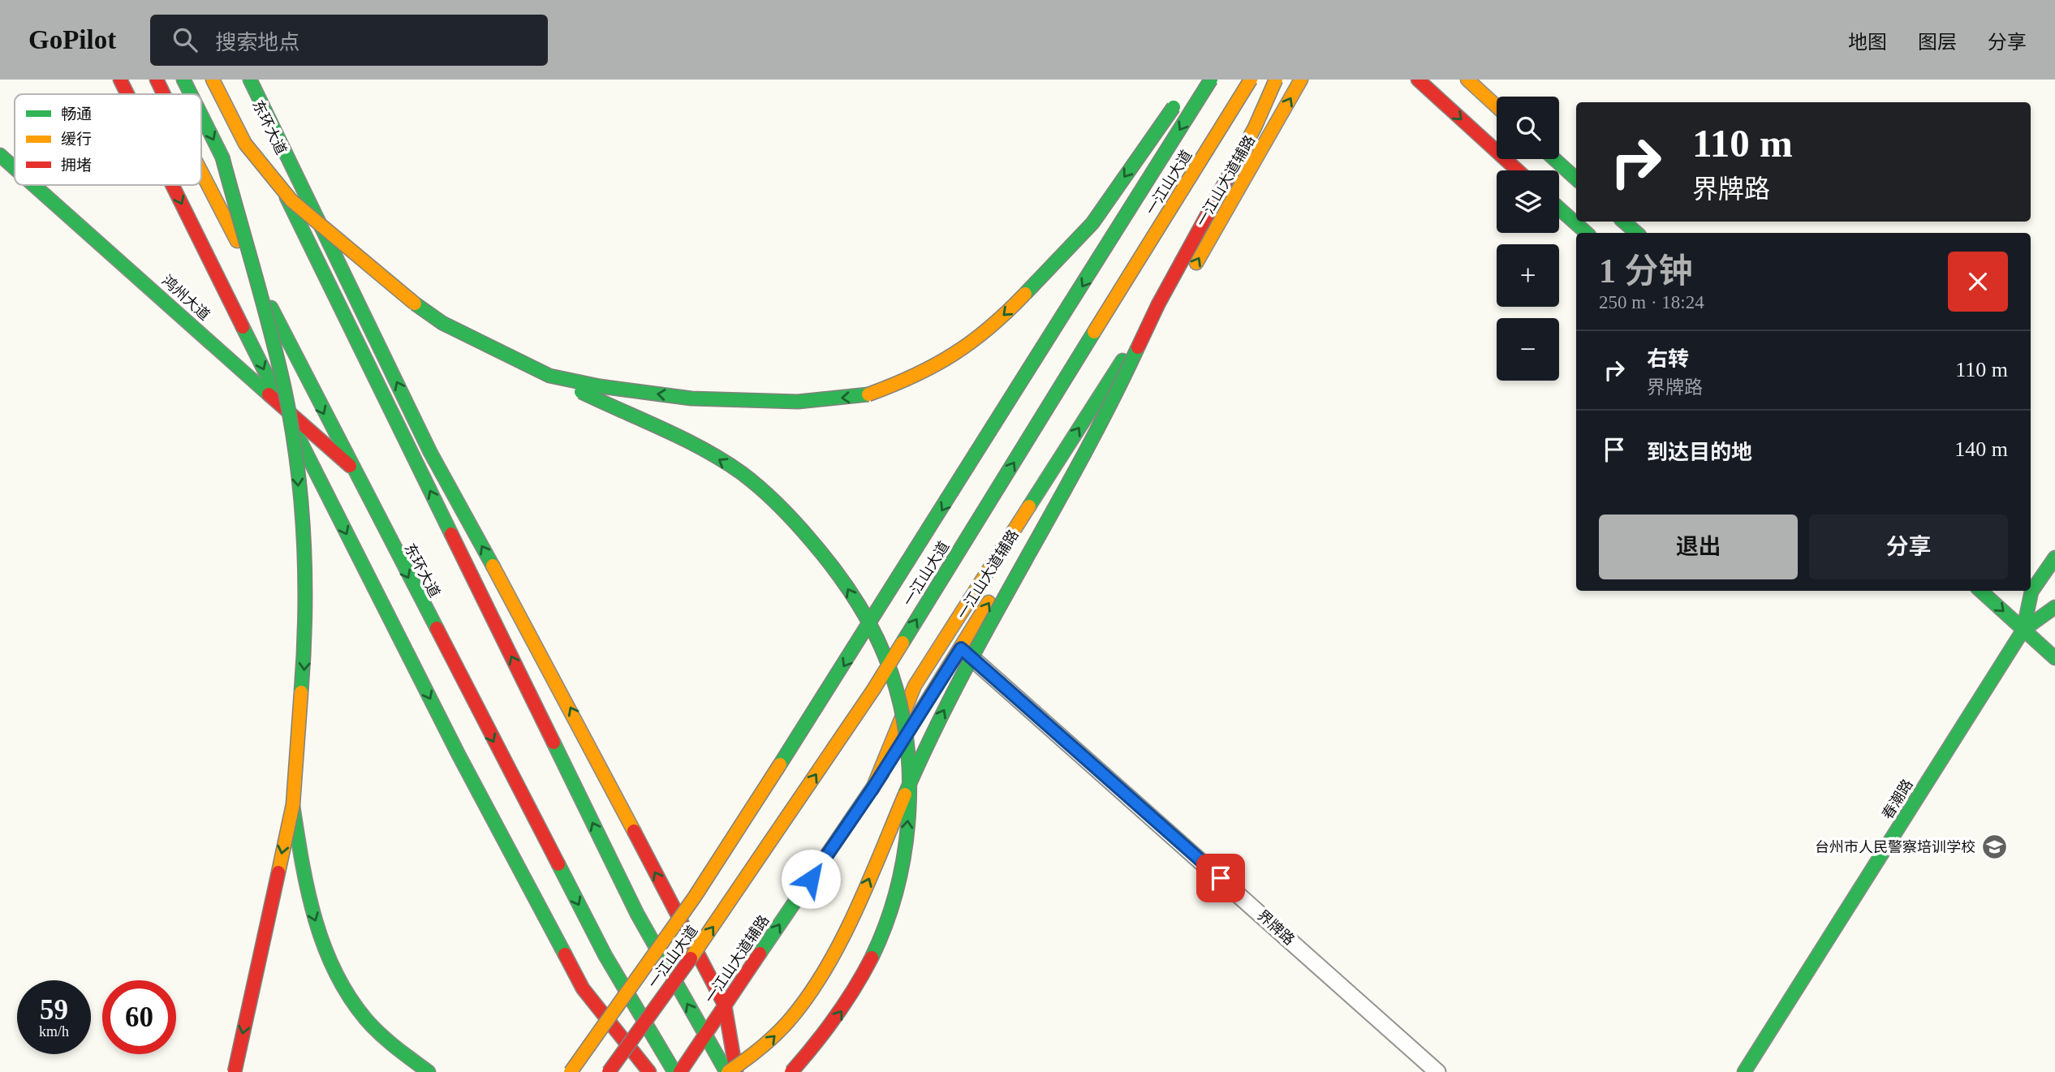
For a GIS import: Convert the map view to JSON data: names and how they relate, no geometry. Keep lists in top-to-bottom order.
{
  "streets": {
    "main road": [
      "东环大道",
      "一江山大道辅路",
      "一江山大道",
      "鸿州大道",
      "春潮路"
    ],
    "street": ["界牌路"]
  },
  "crossings": [
    ["东环大道", "一江山大道辅路"],
    ["东环大道", "鸿州大道"],
    ["一江山大道辅路", "界牌路"]
  ],
  "places": {
    "school or university": ["台州市人民警察培训学校"]
  },
  "legend": ["畅通", "缓行", "拥堵"],
  "page": {
    "header": "GoPilot",
    "search": "搜索地点",
    "nav": ["地图", "图层", "分享"],
    "map_buttons": ["+", "−"],
    "turn": ["110 m", "界牌路"],
    "heading": ["1 分钟", "250 m · 18:24"],
    "list": [
      {
        "name": "右转",
        "note": "界牌路",
        "value": "110 m"
      },
      {
        "name": "到达目的地",
        "value": "140 m"
      }
    ],
    "buttons": ["退出", "分享"],
    "speed": "59 km/h",
    "limit": "60"
  }
}
